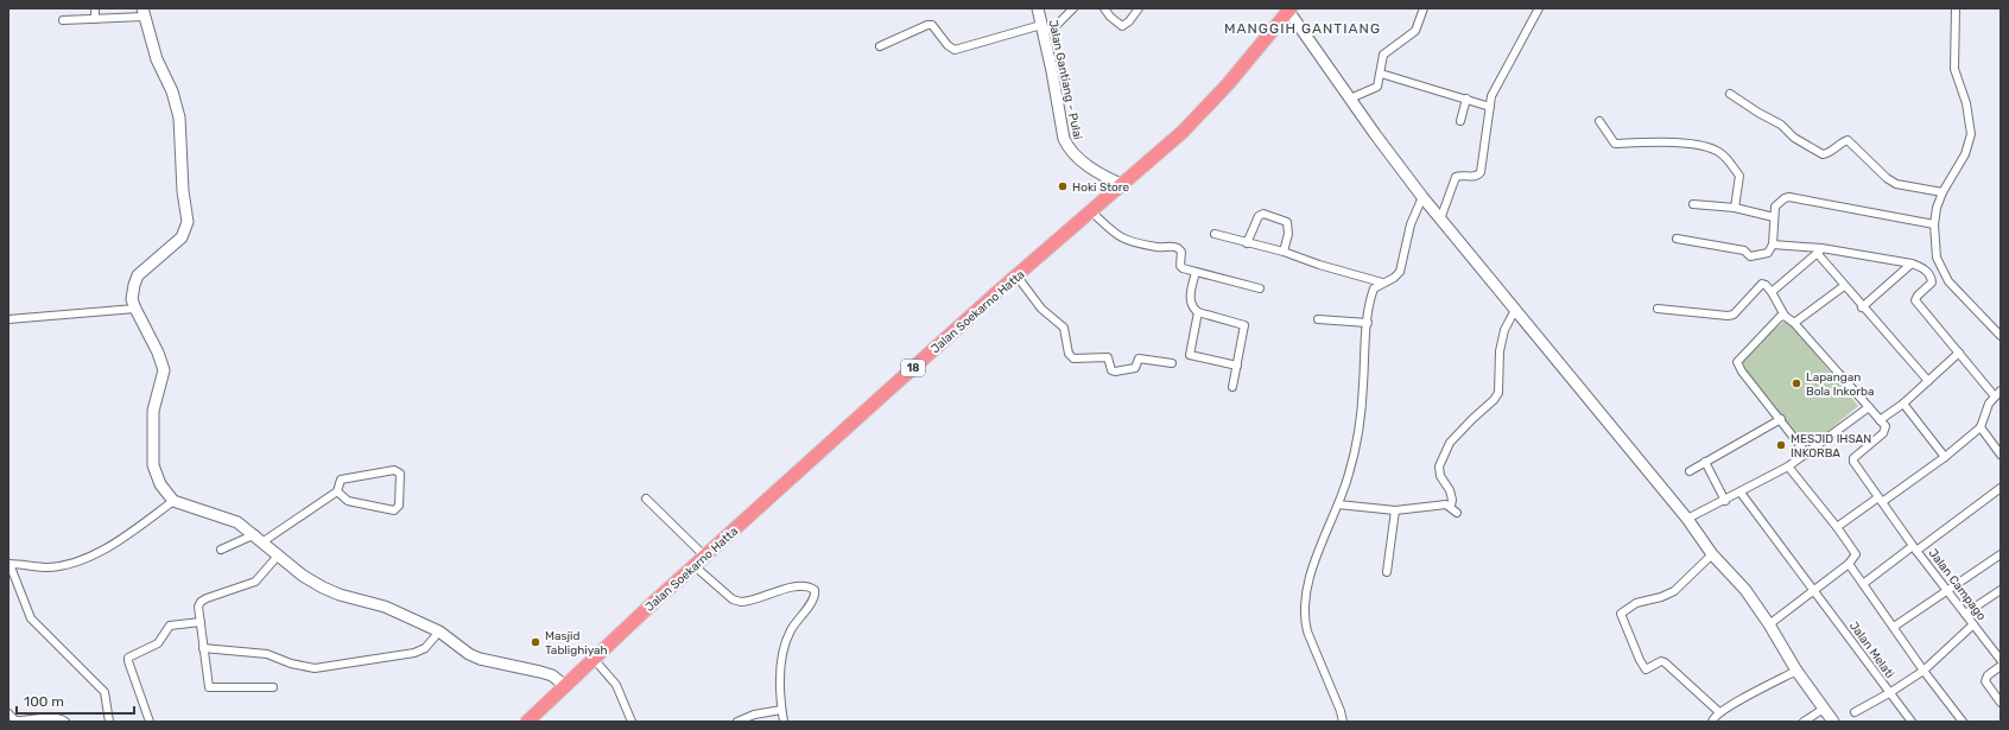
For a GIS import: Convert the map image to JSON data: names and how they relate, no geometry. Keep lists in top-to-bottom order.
{
  "streets": {
    "highway": ["Jalan Soekarno Hatta", "18"],
    "street": ["Jalan Gantiang - Pulai", "Jalan Campago", "Jalan Melati"]
  },
  "crossings": [
    ["Jalan Gantiang - Pulai", "Jalan Soekarno Hatta"]
  ],
  "districts": ["MANGGIH GANTIANG"],
  "places": [
    "Hoki Store",
    "Lapangan Bola Inkorba",
    "MESJID IHSAN INKORBA",
    "Masjid Tablighiyah"
  ],
  "scale_bar": "100 m"
}
